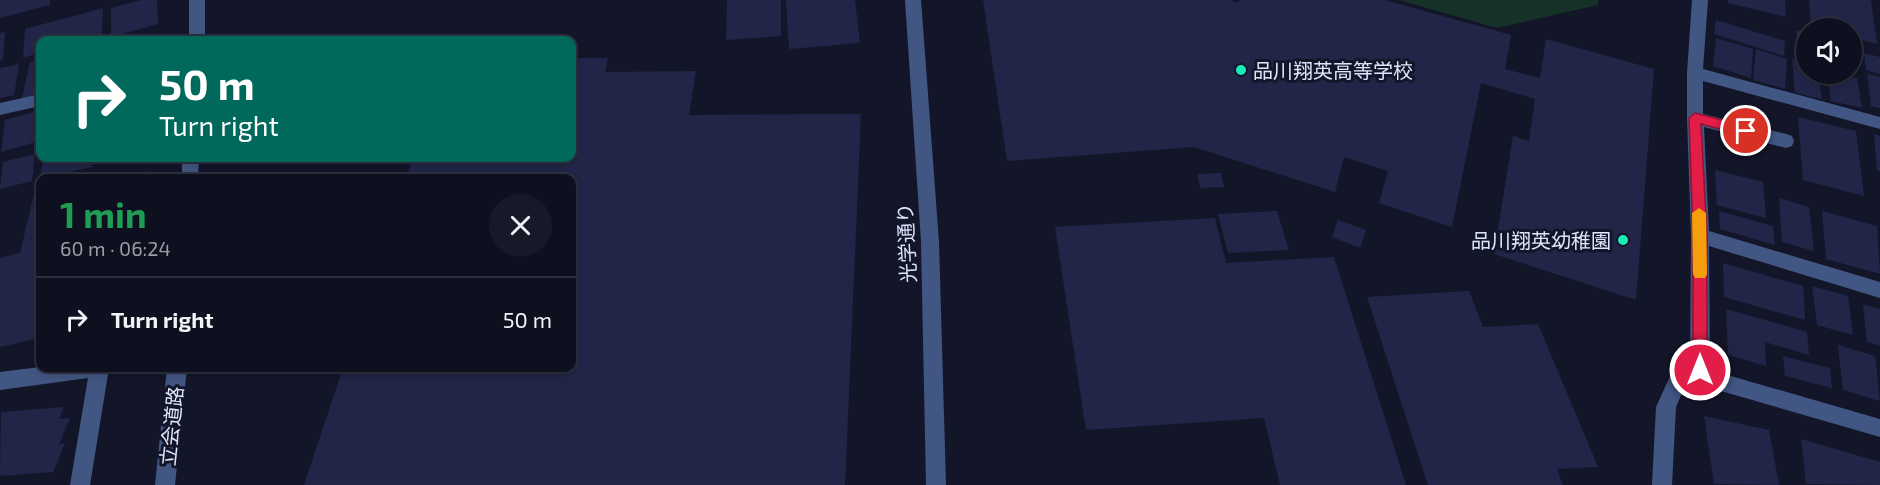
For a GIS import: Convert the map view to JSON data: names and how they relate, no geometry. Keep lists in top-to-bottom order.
{
  "streets": {
    "street": ["光学通り", "立会道路"]
  },
  "places": ["品川翔英高等学校", "品川翔英幼稚園"],
  "page": {
    "turn": ["50 m", "Turn right"],
    "heading": ["1 min", "60 m · 06:24"],
    "list": [
      {
        "name": "Turn right",
        "value": "50 m"
      }
    ]
  }
}
